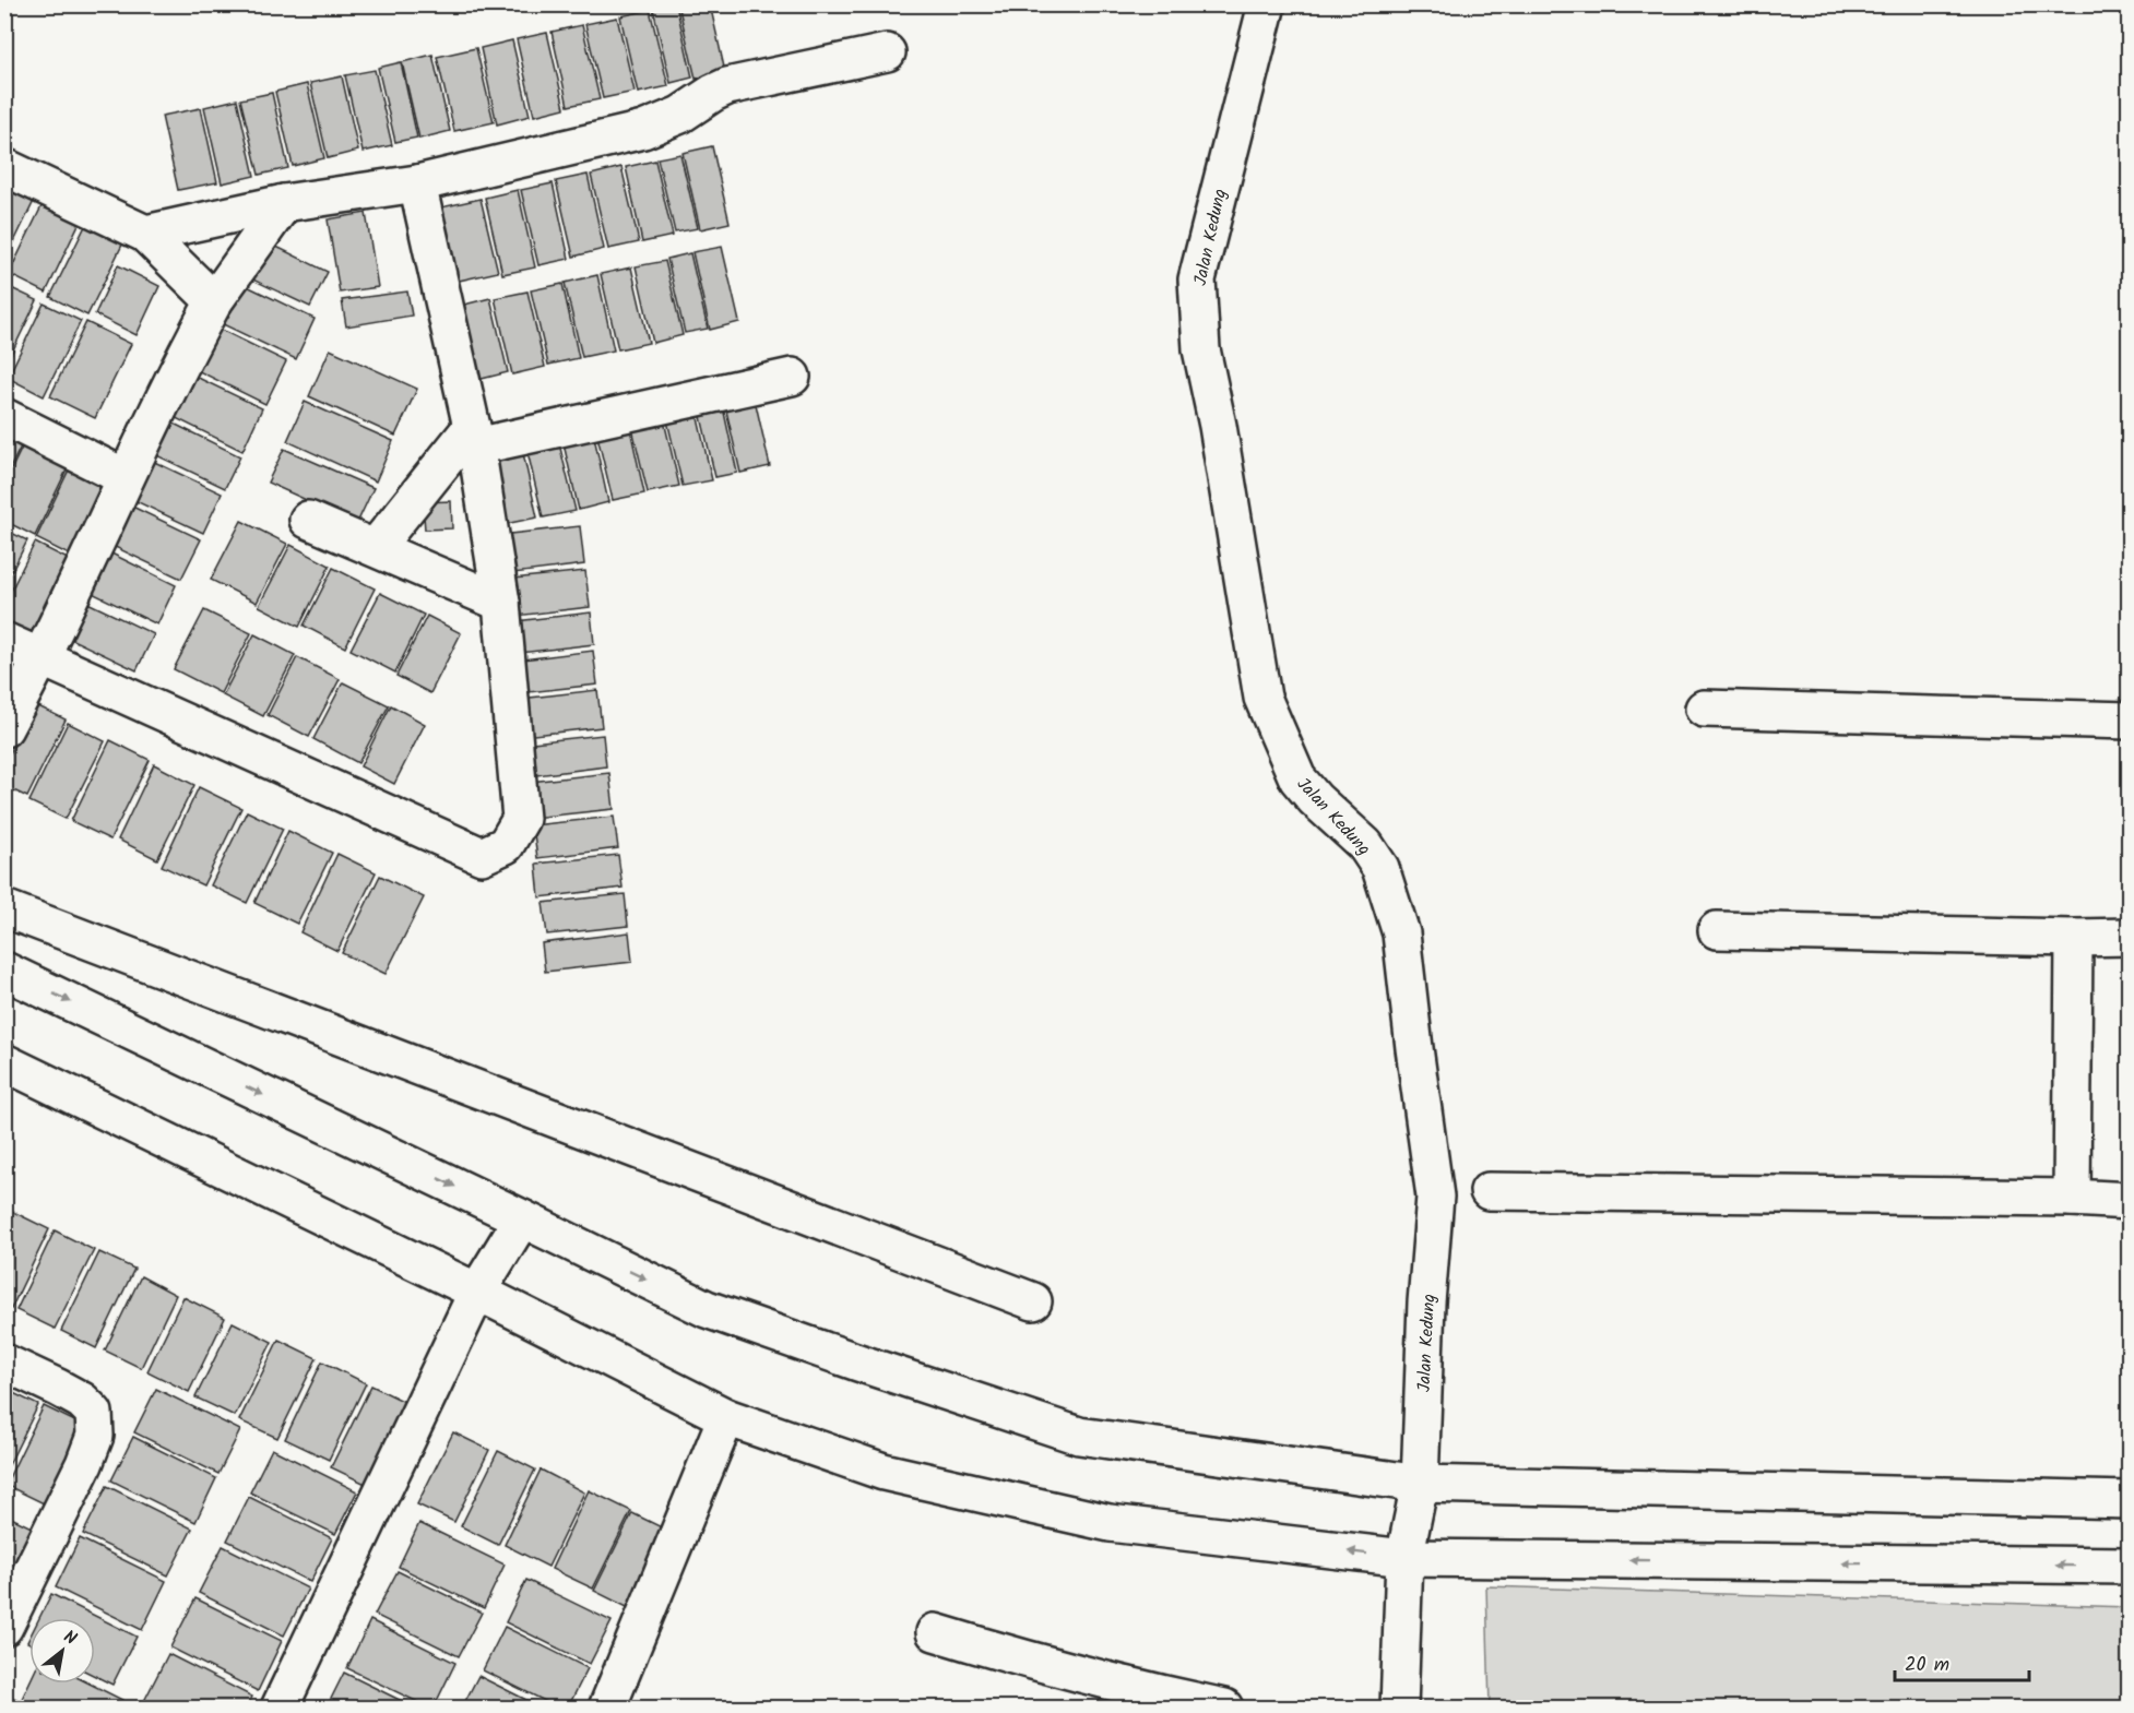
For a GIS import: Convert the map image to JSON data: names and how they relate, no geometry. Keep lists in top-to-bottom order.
{
  "streets": {
    "street": ["Jalan Kedung"]
  },
  "scale_bar": "20 m",
  "north": "top right"
}
